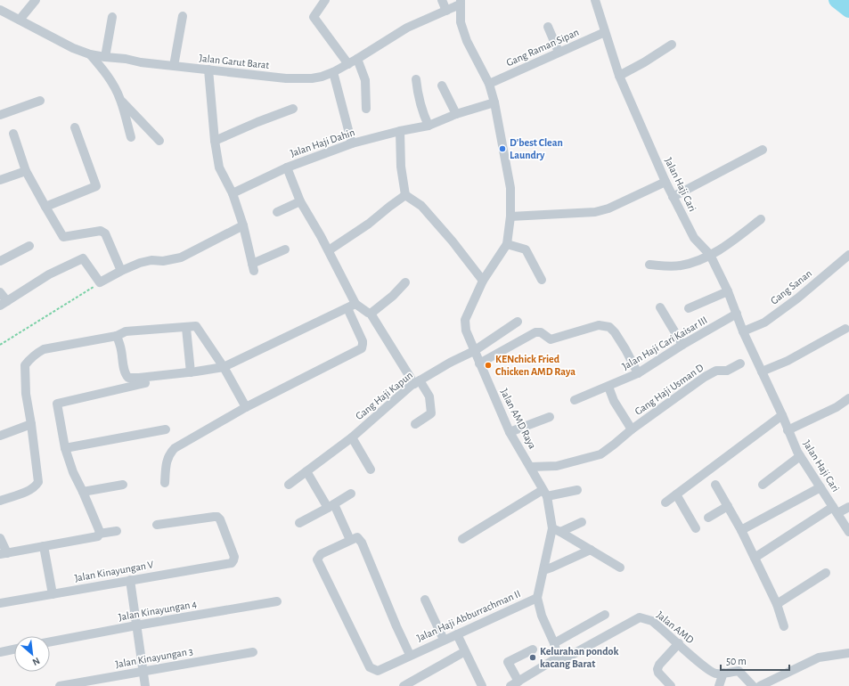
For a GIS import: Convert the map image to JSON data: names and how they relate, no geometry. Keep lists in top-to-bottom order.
{
  "streets": {
    "street": [
      "Gang Raman Sipan",
      "Jalan Garut Barat",
      "Jalan Haji Dahin",
      "Jalan Haji Cari",
      "Gang Sanan",
      "Jalan Haji Cari Kaisar III",
      "Gang Haji Usman D",
      "Gang Haji Kapun",
      "Jalan AMD Raya",
      "Jalan Kinayungan V",
      "Jalan Kinayungan 4",
      "Jalan Haji Abburrachman II",
      "Jalan AMD",
      "Jalan Kinayungan 3"
    ]
  },
  "crossings": [
    ["Gang Raman Sipan", "Jalan Haji Cari"],
    ["Gang Raman Sipan", "Jalan AMD Raya"],
    ["Jalan Garut Barat", "Jalan AMD Raya"],
    ["Jalan Haji Dahin", "Jalan AMD Raya"],
    ["Jalan Haji Cari", "Gang Sanan"],
    ["Jalan Haji Cari", "Jalan Haji Cari Kaisar III"],
    ["Gang Haji Usman D", "Jalan AMD Raya"],
    ["Gang Haji Kapun", "Jalan AMD Raya"],
    ["Jalan AMD Raya", "Jalan Haji Abburrachman II"],
    ["Jalan AMD Raya", "Jalan AMD"]
  ],
  "places": ["D'best Clean Laundry", "KENchick Fried Chicken AMD Raya", "Kelurahan pondok kacang Barat"],
  "scale_bar": "50 m",
  "north": "bottom right"
}
